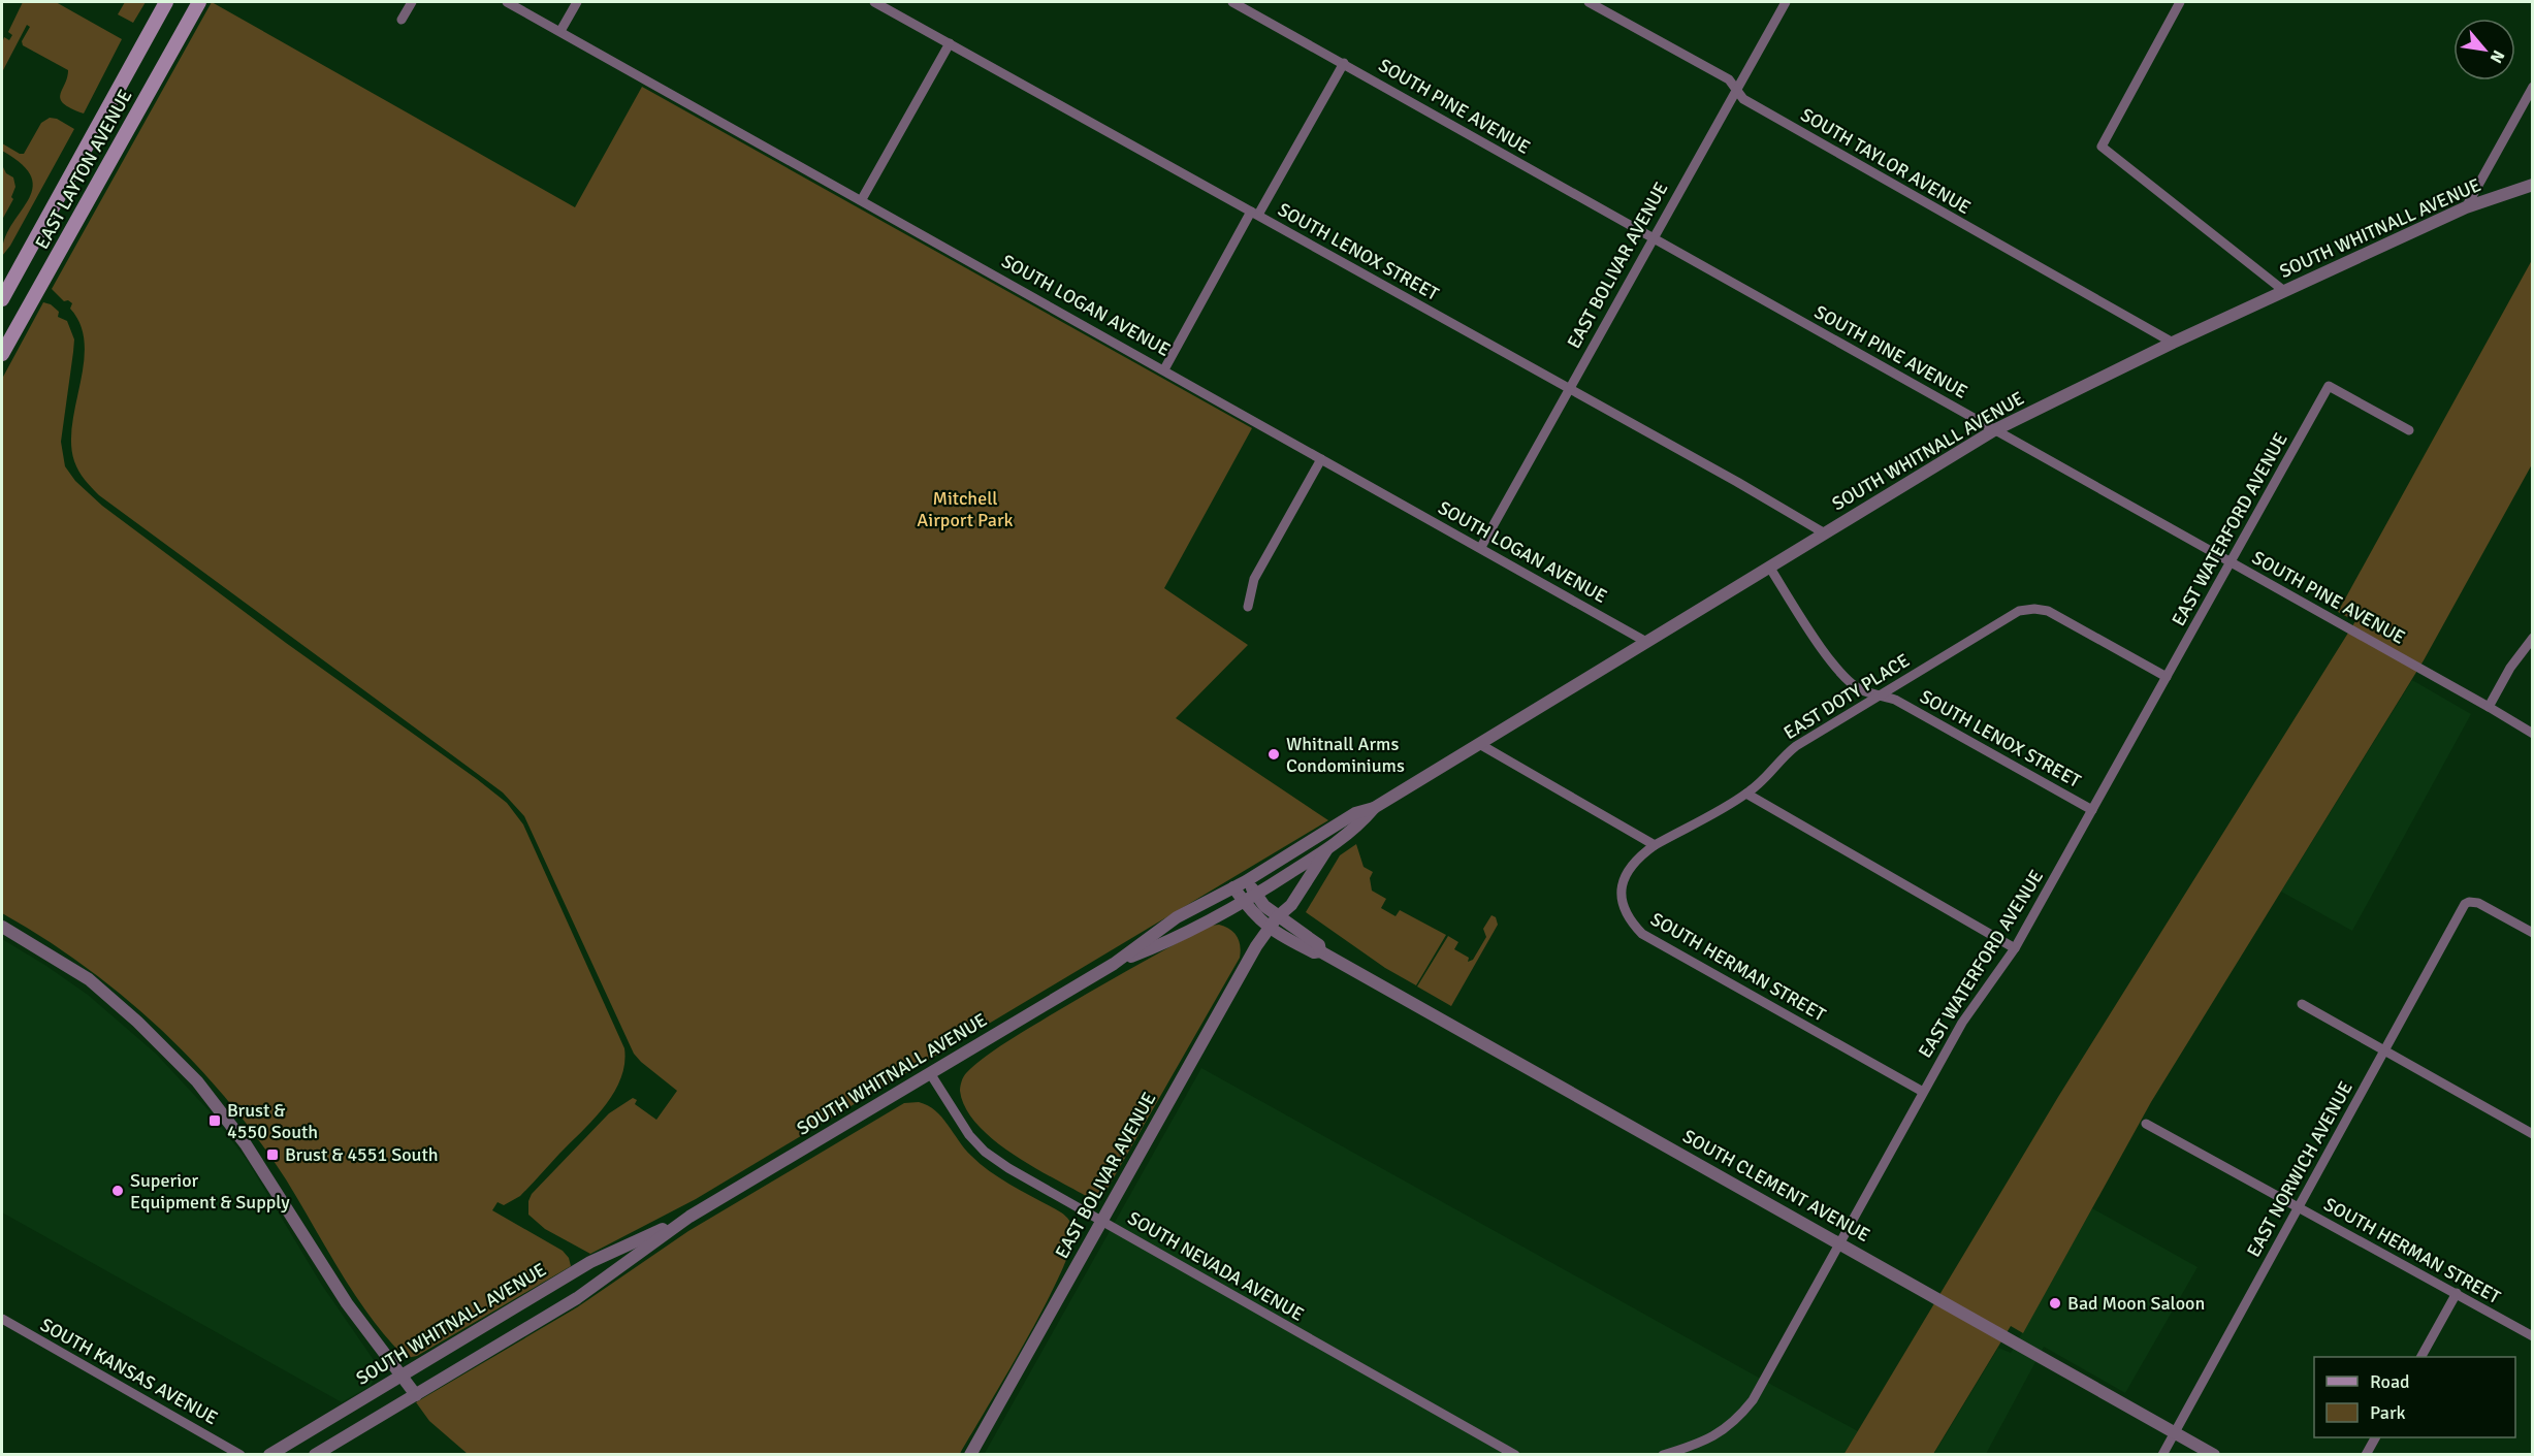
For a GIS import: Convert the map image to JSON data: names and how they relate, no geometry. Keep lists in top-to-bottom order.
{
  "streets": {
    "main road": ["EAST LAYTON AVENUE"],
    "street": [
      "SOUTH PINE AVENUE",
      "SOUTH TAYLOR AVENUE",
      "SOUTH WHITNALL AVENUE",
      "SOUTH LENOX STREET",
      "EAST BOLIVAR AVENUE",
      "SOUTH LOGAN AVENUE",
      "EAST WATERFORD AVENUE",
      "EAST DOTY PLACE",
      "SOUTH HERMAN STREET",
      "EAST NORWICH AVENUE",
      "SOUTH CLEMENT AVENUE",
      "SOUTH NEVADA AVENUE",
      "SOUTH KANSAS AVENUE"
    ]
  },
  "crossings": [
    ["SOUTH PINE AVENUE", "SOUTH WHITNALL AVENUE"],
    ["SOUTH PINE AVENUE", "EAST BOLIVAR AVENUE"],
    ["SOUTH PINE AVENUE", "EAST WATERFORD AVENUE"],
    ["SOUTH TAYLOR AVENUE", "SOUTH WHITNALL AVENUE"],
    ["SOUTH TAYLOR AVENUE", "EAST BOLIVAR AVENUE"],
    ["SOUTH WHITNALL AVENUE", "SOUTH LENOX STREET"],
    ["SOUTH WHITNALL AVENUE", "EAST BOLIVAR AVENUE"],
    ["SOUTH WHITNALL AVENUE", "SOUTH LOGAN AVENUE"],
    ["SOUTH WHITNALL AVENUE", "SOUTH CLEMENT AVENUE"],
    ["SOUTH WHITNALL AVENUE", "SOUTH NEVADA AVENUE"],
    ["SOUTH LENOX STREET", "EAST BOLIVAR AVENUE"],
    ["SOUTH LENOX STREET", "EAST WATERFORD AVENUE"],
    ["SOUTH LENOX STREET", "EAST DOTY PLACE"],
    ["EAST BOLIVAR AVENUE", "SOUTH LOGAN AVENUE"],
    ["EAST BOLIVAR AVENUE", "SOUTH CLEMENT AVENUE"],
    ["EAST BOLIVAR AVENUE", "SOUTH NEVADA AVENUE"],
    ["EAST WATERFORD AVENUE", "EAST DOTY PLACE"],
    ["EAST WATERFORD AVENUE", "SOUTH HERMAN STREET"],
    ["EAST WATERFORD AVENUE", "SOUTH CLEMENT AVENUE"],
    ["EAST DOTY PLACE", "SOUTH HERMAN STREET"],
    ["SOUTH HERMAN STREET", "EAST NORWICH AVENUE"],
    ["EAST NORWICH AVENUE", "SOUTH CLEMENT AVENUE"]
  ],
  "parks": ["Mitchell Airport Park"],
  "places": {
    "other": ["Whitnall Arms Condominiums", "Superior Equipment & Supply", "Bad Moon Saloon"],
    "transit": ["Brust & 4550 South", "Brust & 4551 South"]
  },
  "legend": ["Road", "Park"],
  "north": "bottom right"
}
